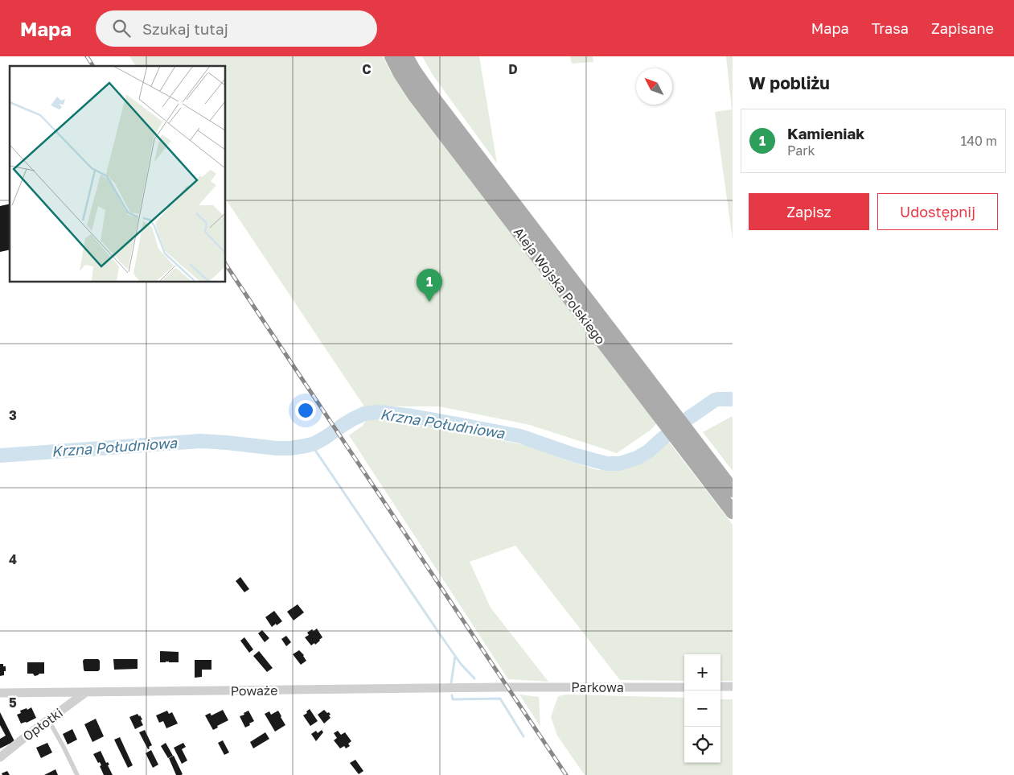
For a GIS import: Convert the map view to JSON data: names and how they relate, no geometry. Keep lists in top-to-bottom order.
{
  "streets": {
    "main road": ["Aleja Wojska Polskiego"],
    "street": ["Parkowa", "Poważe", "Opłotki"]
  },
  "crossings": [
    ["Parkowa", "Poważe"],
    ["Poważe", "Opłotki"]
  ],
  "water": ["Krzna Południowa"],
  "north": "top left",
  "page": {
    "header": "Mapa",
    "search": "Szukaj tutaj",
    "nav": ["Mapa", "Trasa", "Zapisane"],
    "heading": "W pobliżu",
    "list": [
      {
        "mark": "1",
        "name": "Kamieniak",
        "note": "Park",
        "value": "140 m"
      }
    ],
    "buttons": ["Zapisz", "Udostępnij"],
    "pins": "1",
    "map_buttons": ["+", "−"]
  },
  "grid": {
    "columns": ["C", "D"],
    "rows": ["3", "4", "5"]
  }
}
